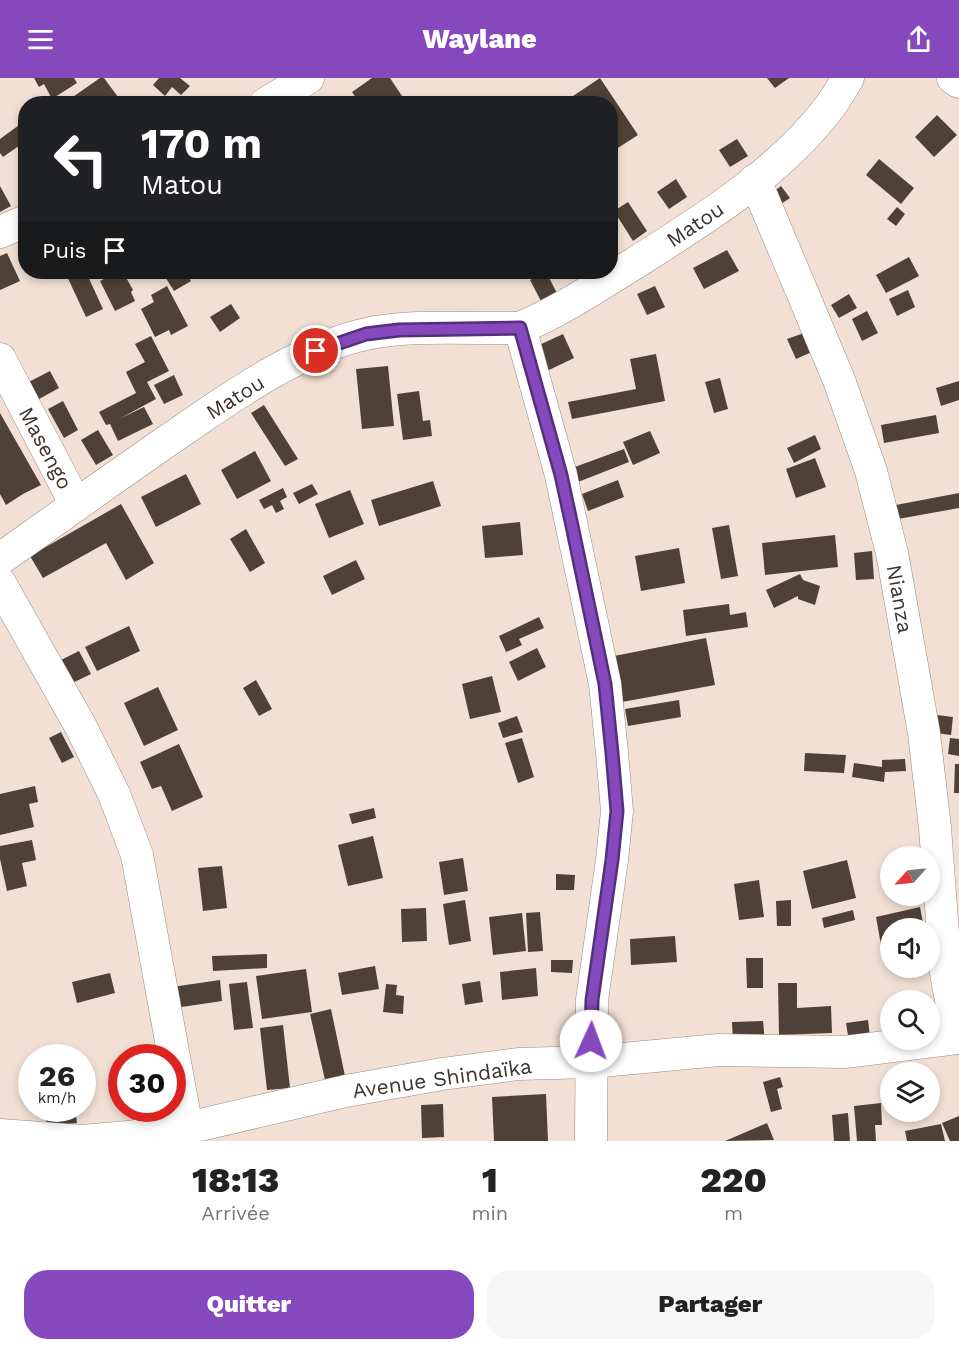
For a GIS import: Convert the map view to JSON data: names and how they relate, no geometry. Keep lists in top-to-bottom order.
{
  "streets": {
    "street": [
      "Matou",
      "Masengo",
      "Nianza",
      "Avenue Shindaïka"
    ]
  },
  "crossings": [
    ["Matou", "Masengo"],
    ["Matou", "Nianza"],
    ["Nianza", "Avenue Shindaïka"]
  ],
  "north": "bottom left",
  "page": {
    "header": "Waylane",
    "turn": ["170 m", "Matou"],
    "then": "Puis",
    "speed": "26 km/h",
    "limit": "30",
    "eta": [
      "18:13",
      "Arrivée",
      "1",
      "min",
      "220",
      "m"
    ],
    "buttons": ["Quitter", "Partager"]
  }
}
